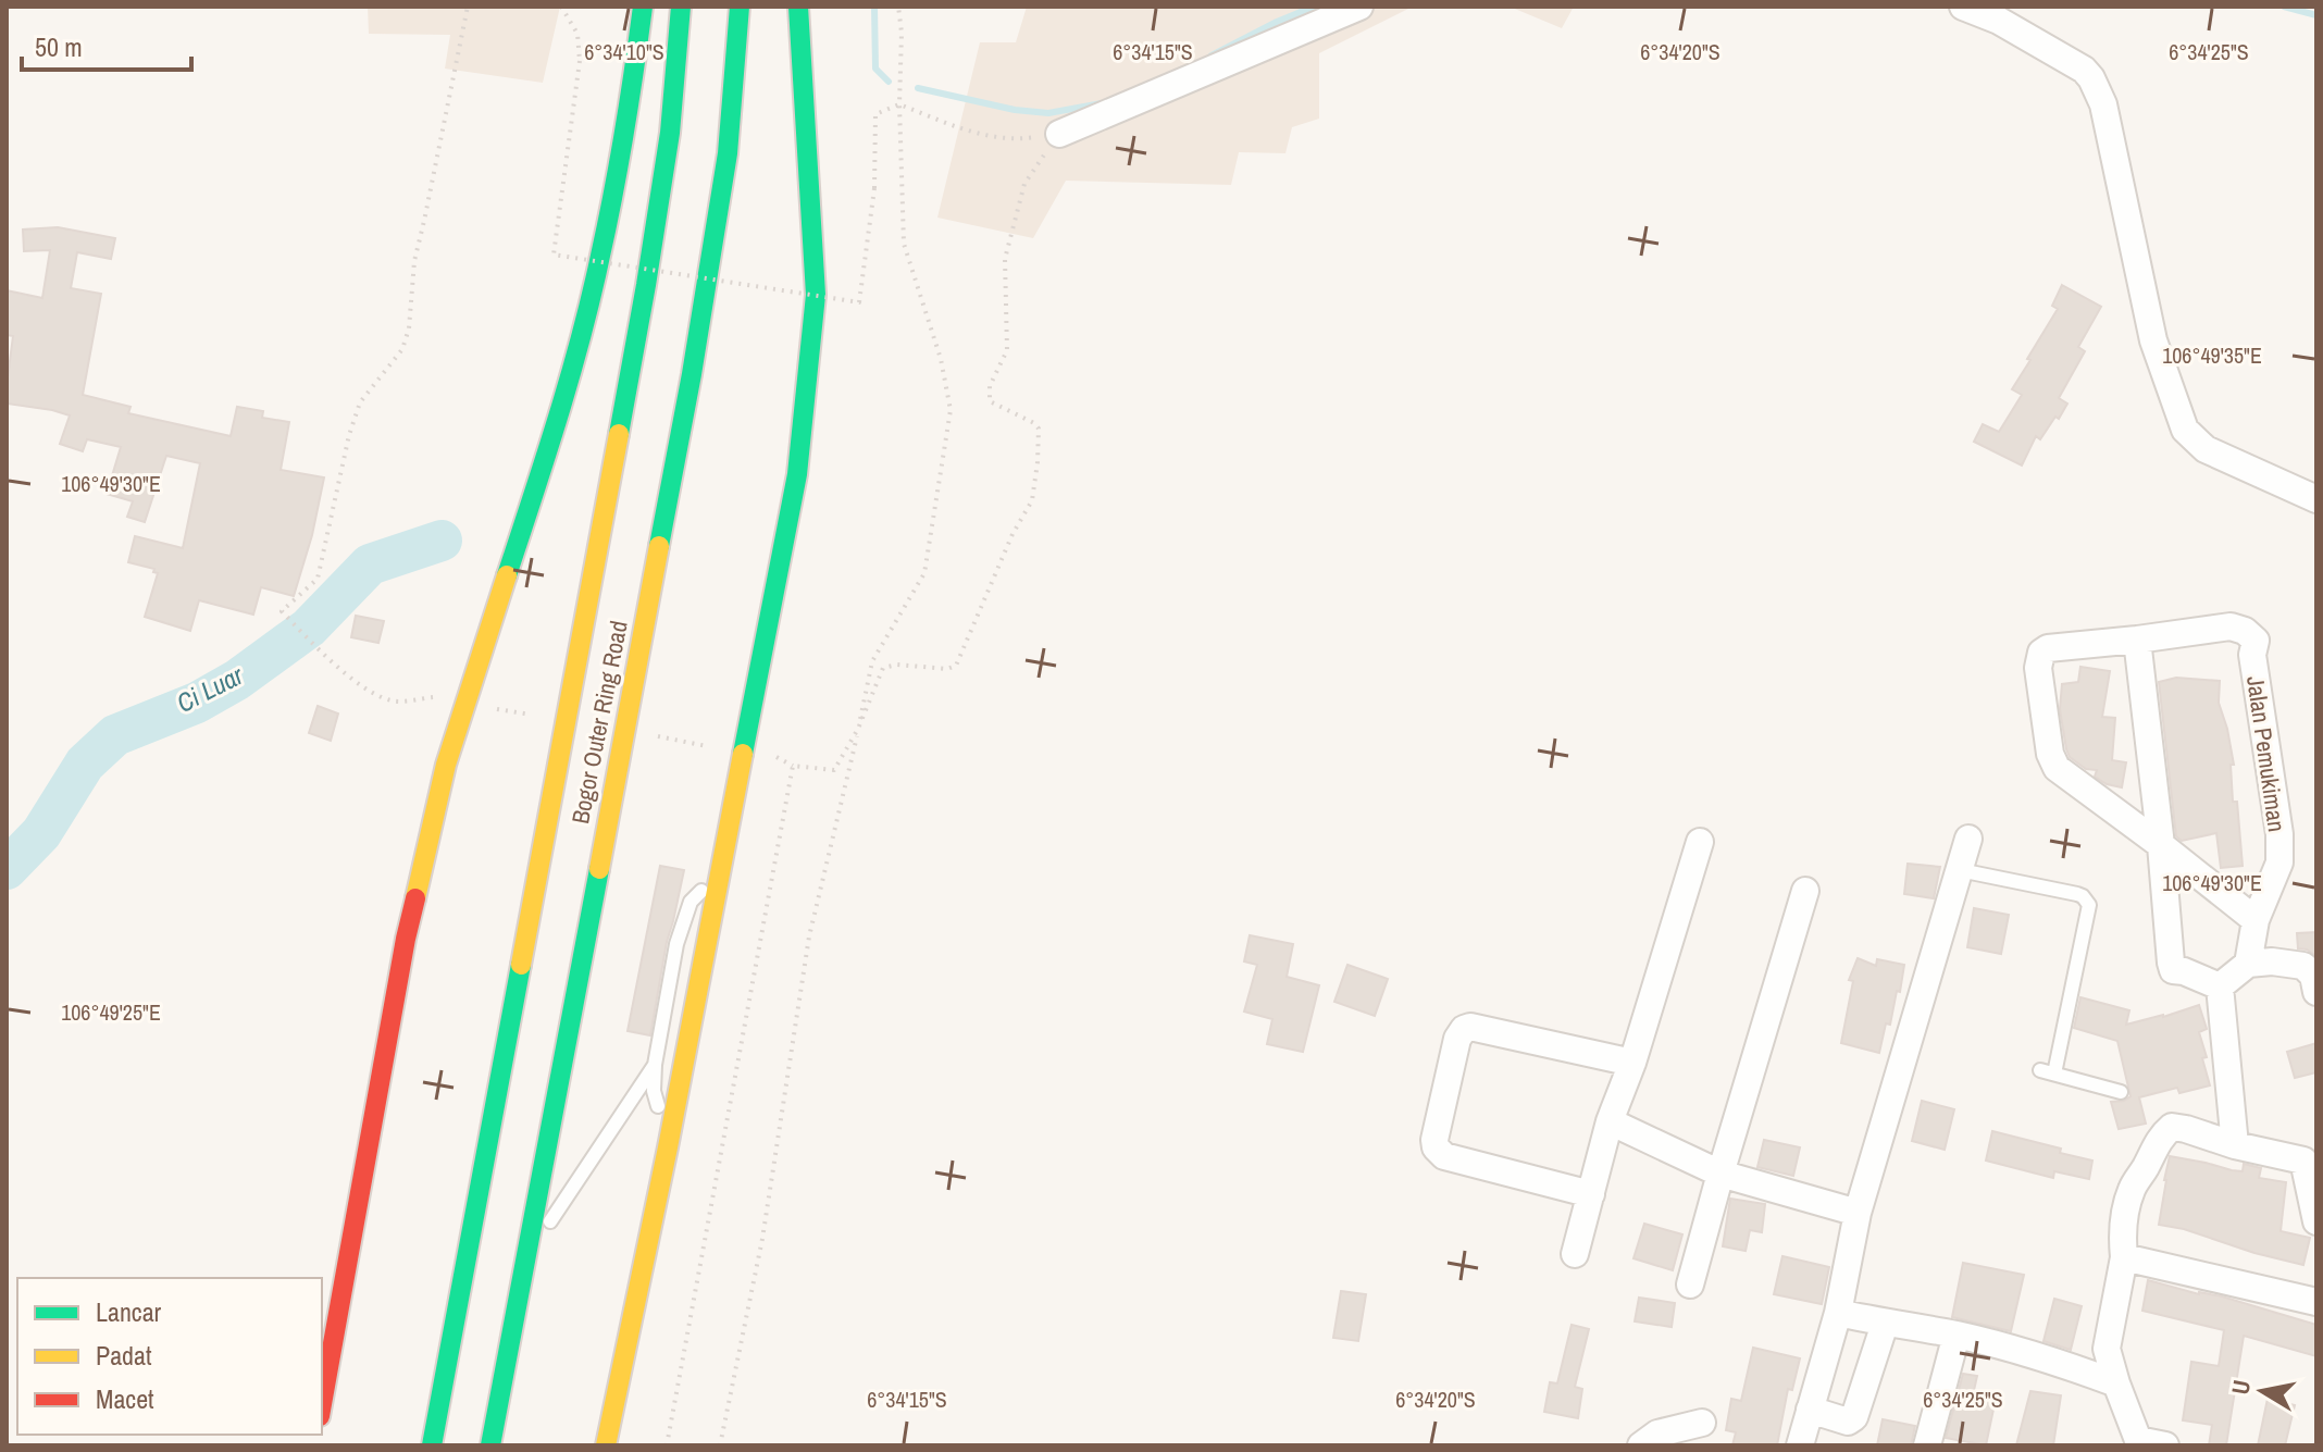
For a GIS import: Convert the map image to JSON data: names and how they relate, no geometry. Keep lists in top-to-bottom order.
{
  "streets": {
    "highway": ["Bogor Outer Ring Road"],
    "street": ["Jalan Pemukiman"]
  },
  "water": ["Ci Luar"],
  "legend": ["Lancar", "Padat", "Macet"],
  "scale_bar": "50 m",
  "north": "left",
  "coordinates": [
    "6°34'10\"S",
    "6°34'15\"S",
    "6°34'20\"S",
    "6°34'25\"S",
    "106°49'35\"E",
    "106°49'30\"E",
    "106°49'25\"E"
  ]
}
